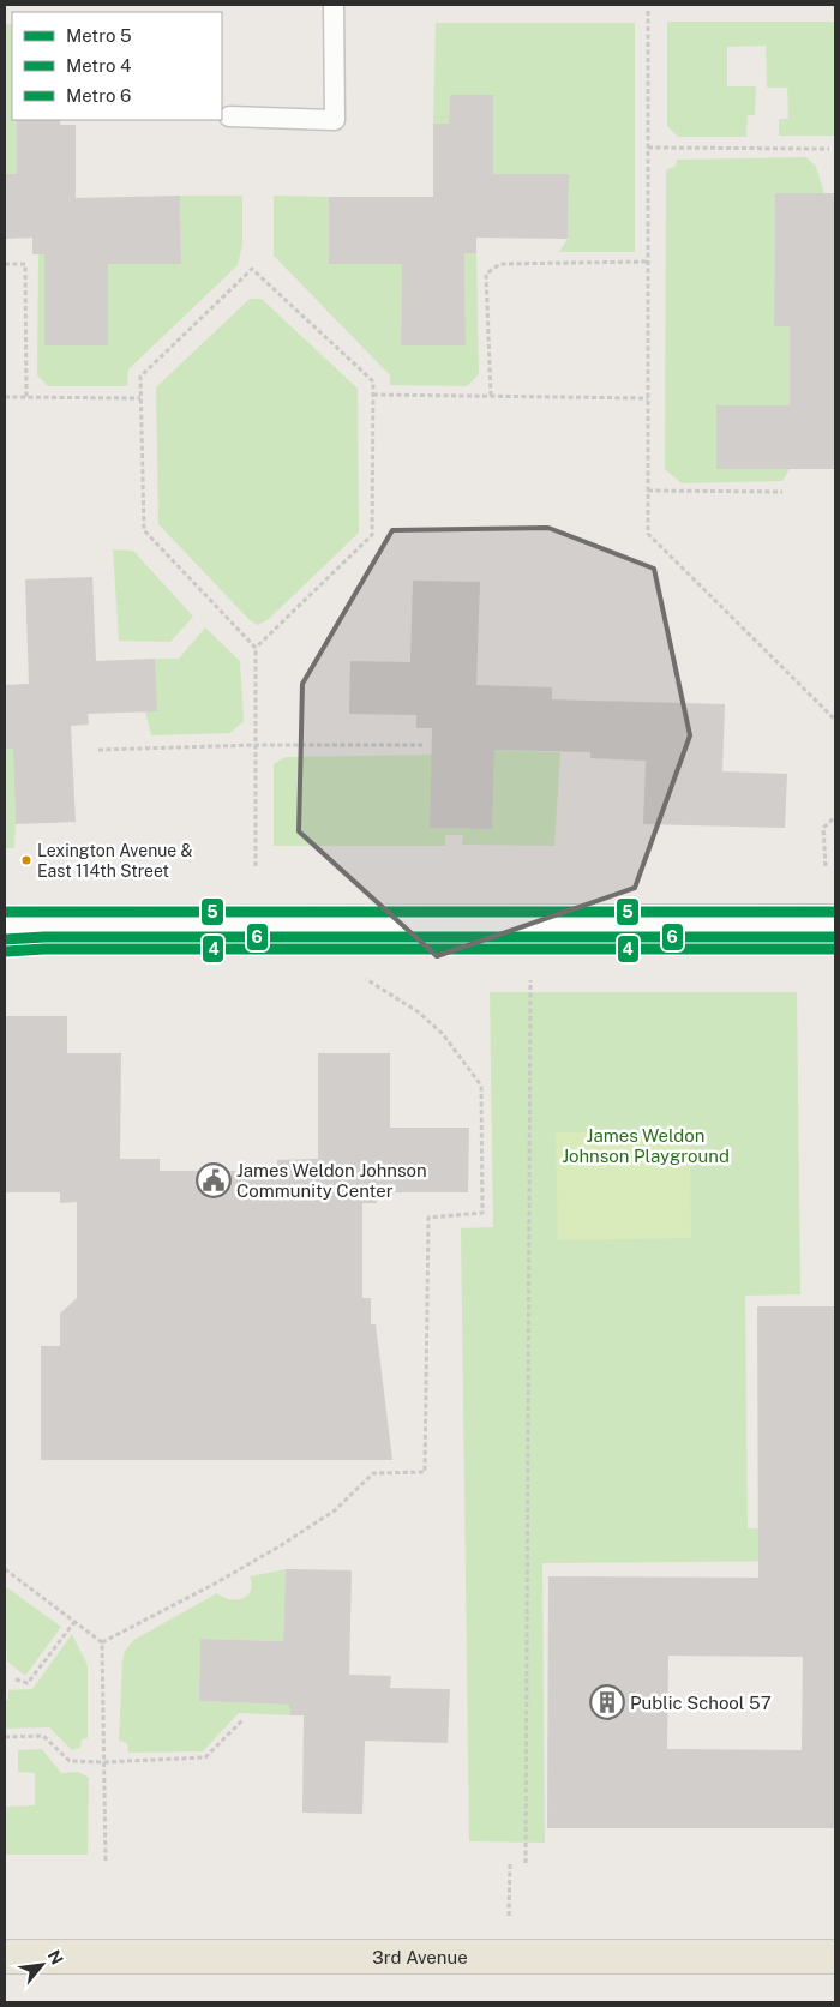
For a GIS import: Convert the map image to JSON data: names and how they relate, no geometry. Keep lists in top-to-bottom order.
{
  "streets": {
    "main road": ["3rd Avenue"]
  },
  "parks": ["James Weldon Johnson Playground"],
  "places": {
    "other": ["Lexington Avenue & East 114th Street"],
    "public building": ["James Weldon Johnson Community Center"],
    "building": ["Public School 57"]
  },
  "lines": ["metro line 5", "metro line 6", "metro line 4"],
  "legend": ["Metro 5", "Metro 4", "Metro 6"],
  "north": "top right"
}
